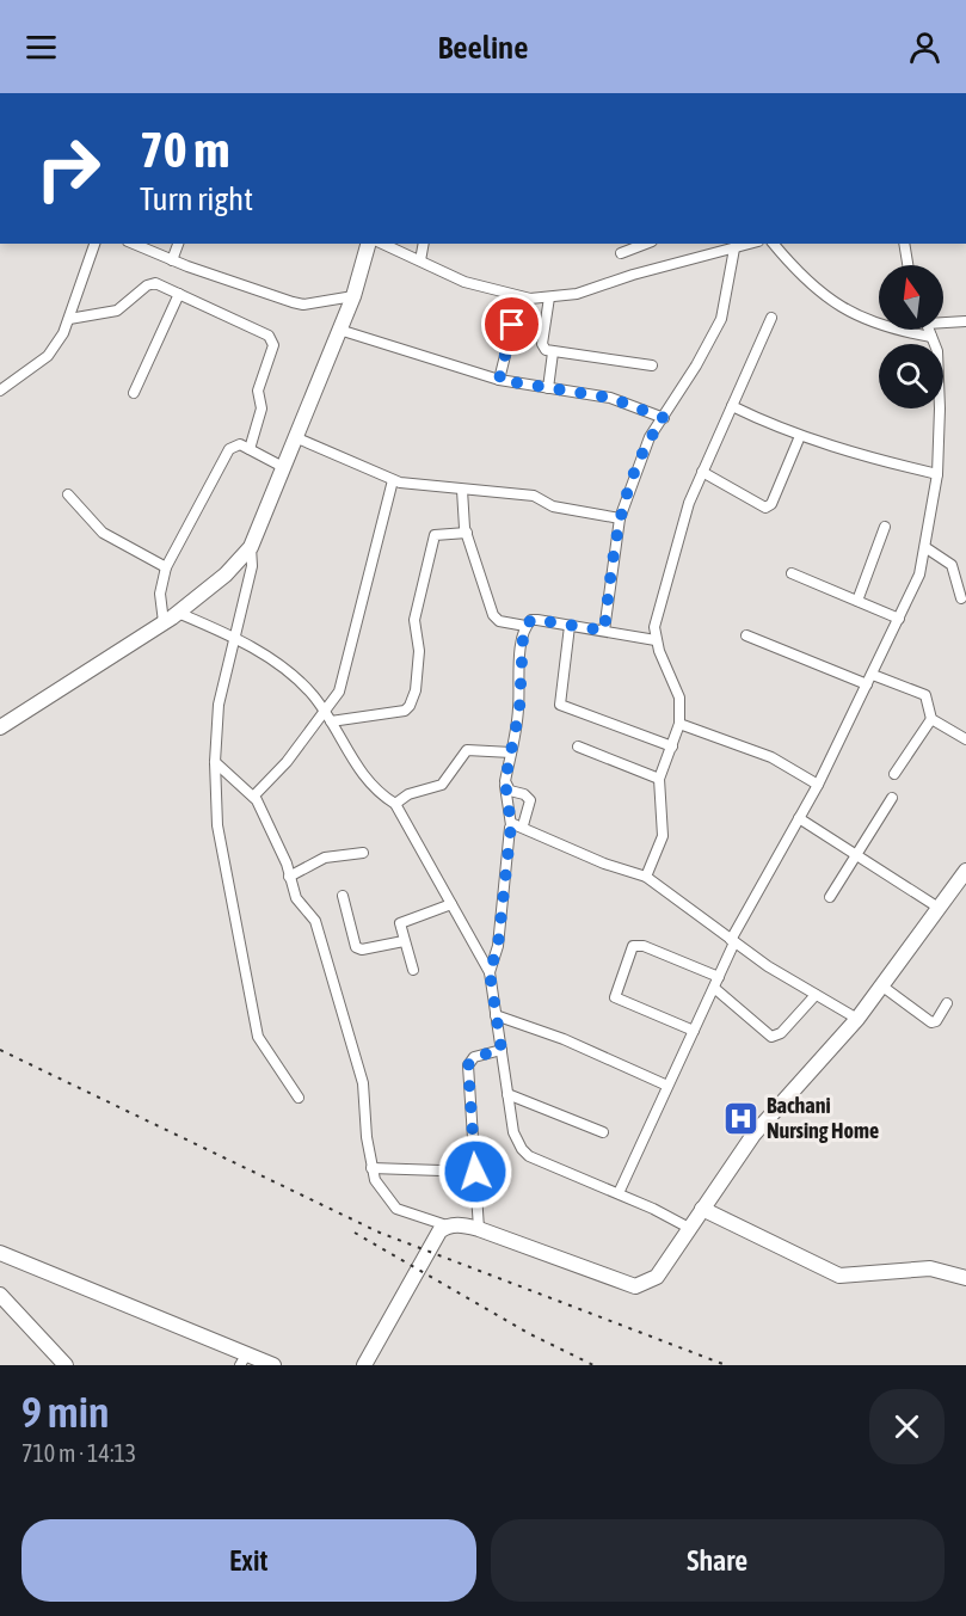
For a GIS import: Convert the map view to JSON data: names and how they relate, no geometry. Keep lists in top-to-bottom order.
{
  "places": {
    "hospital": ["Bachani Nursing Home"]
  },
  "north": "top",
  "page": {
    "header": "Beeline",
    "turn": ["70 m", "Turn right"],
    "heading": ["9 min", "710 m · 14:13"],
    "buttons": ["Exit", "Share"]
  }
}
